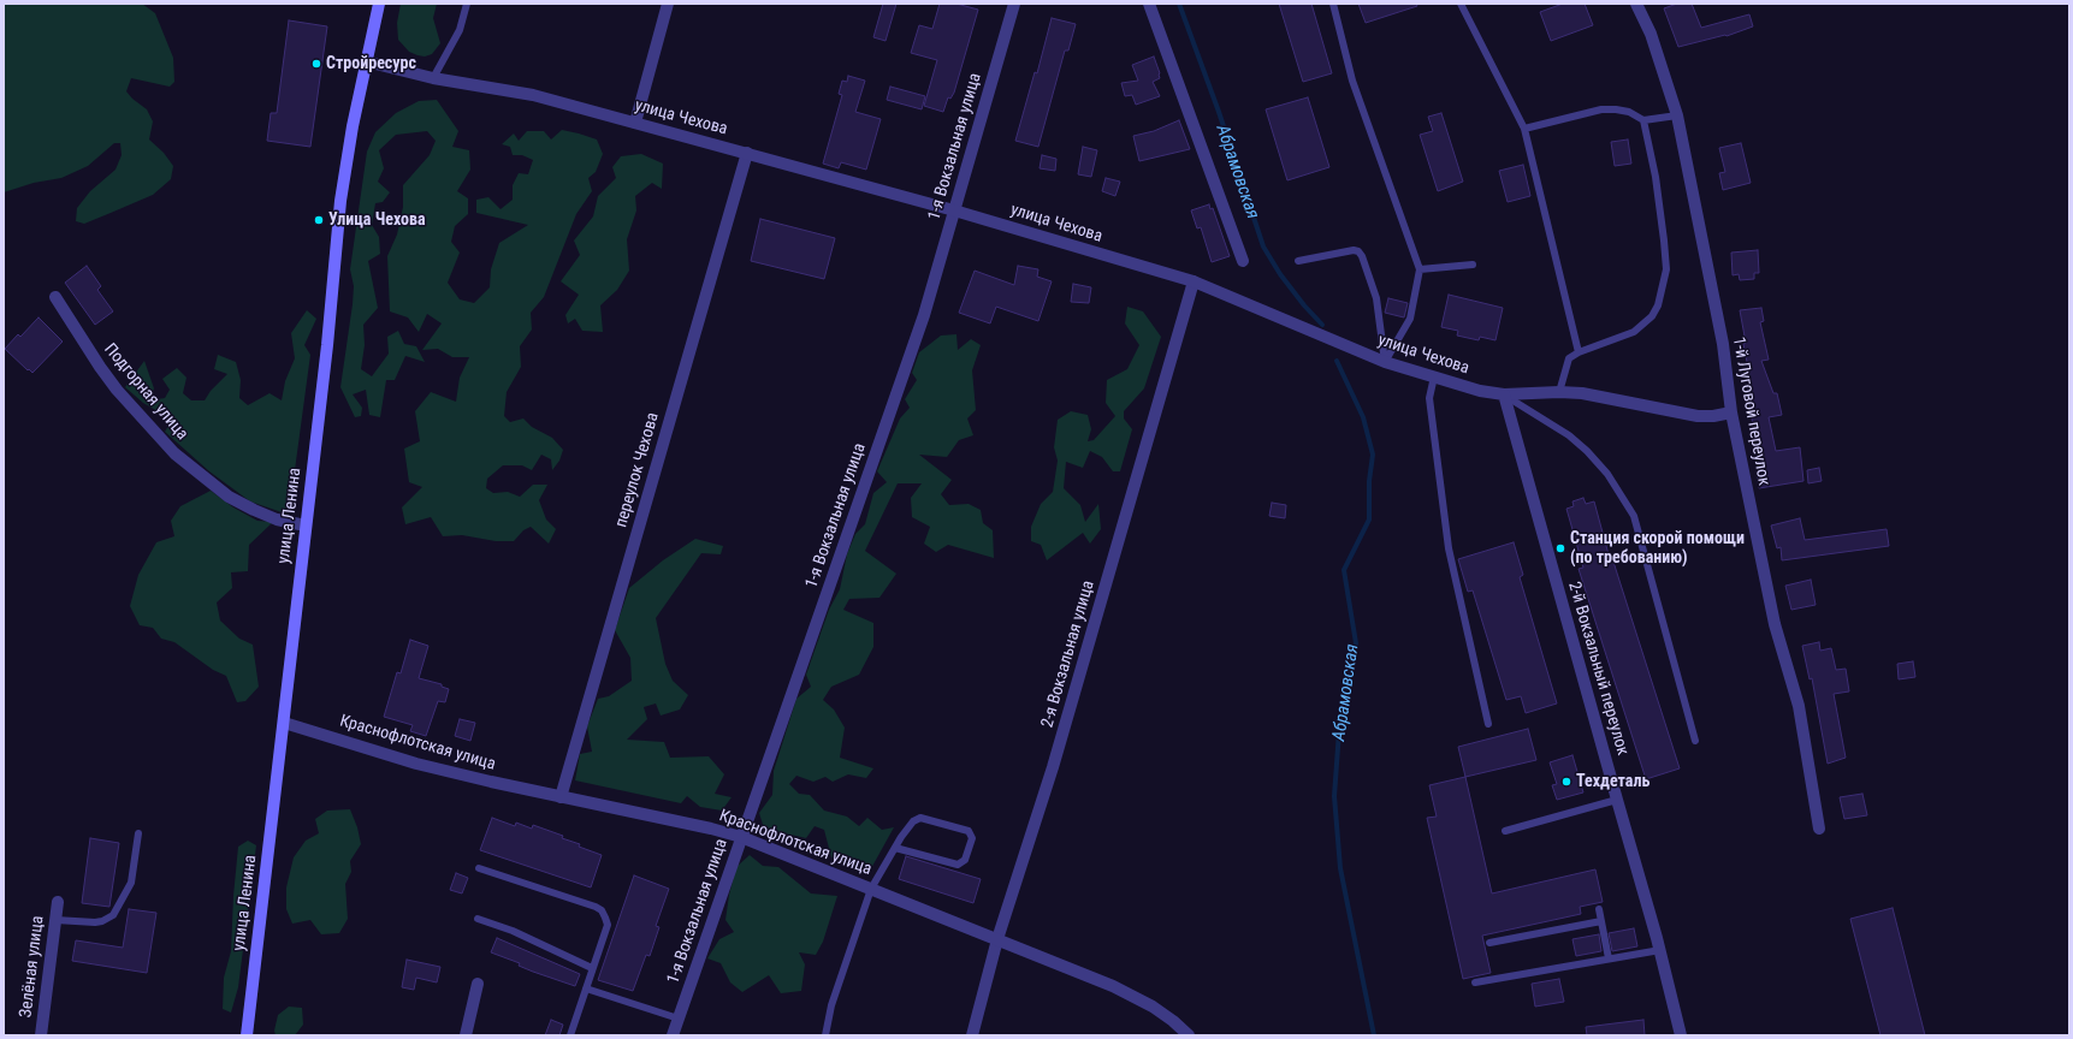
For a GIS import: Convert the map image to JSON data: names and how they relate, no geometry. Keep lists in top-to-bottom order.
{
  "streets": {
    "main road": ["улица Ленина"],
    "street": [
      "улица Чехова",
      "1-я Вокзальная улица",
      "Подгорная улица",
      "1-й Луговой переулок",
      "переулок Чехова",
      "2-я Вокзальная улица",
      "2-й Вокзальный переулок",
      "Краснофлотская улица",
      "Зелёная улица"
    ]
  },
  "crossings": [
    ["улица Чехова", "1-я Вокзальная улица"],
    ["улица Чехова", "1-й Луговой переулок"],
    ["улица Чехова", "переулок Чехова"],
    ["улица Чехова", "улица Ленина"],
    ["улица Чехова", "2-я Вокзальная улица"],
    ["улица Чехова", "2-й Вокзальный переулок"],
    ["1-я Вокзальная улица", "Краснофлотская улица"],
    ["Подгорная улица", "улица Ленина"],
    ["переулок Чехова", "Краснофлотская улица"],
    ["улица Ленина", "Краснофлотская улица"],
    ["2-я Вокзальная улица", "Краснофлотская улица"]
  ],
  "water": ["Абрамовская"],
  "places": [
    "Стройресурс",
    "Улица Чехова",
    "Станция скорой помощи (по требованию)",
    "Техдеталь"
  ]
}
